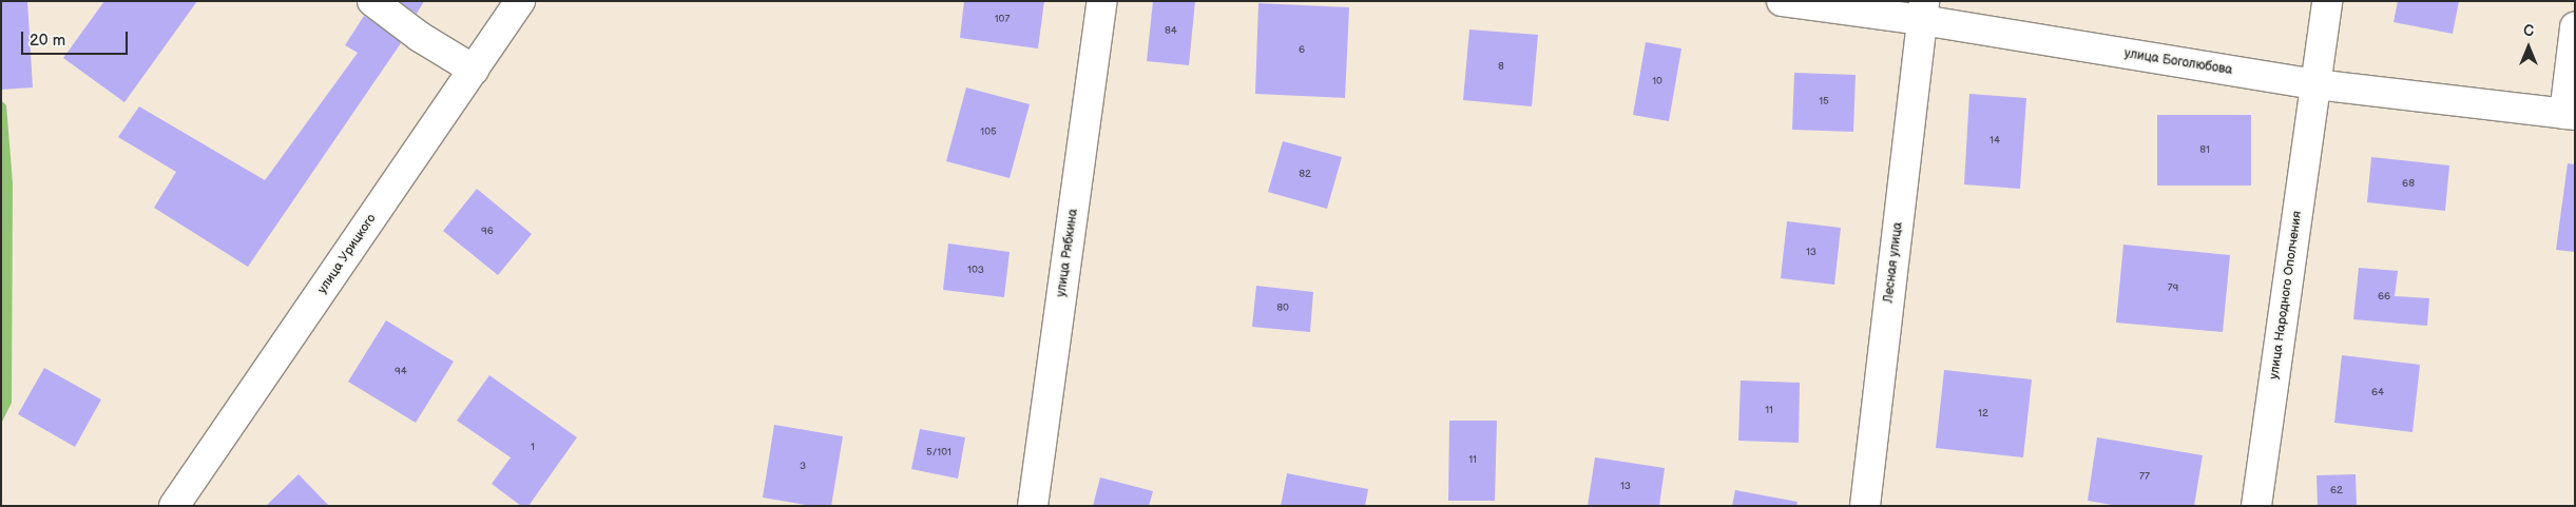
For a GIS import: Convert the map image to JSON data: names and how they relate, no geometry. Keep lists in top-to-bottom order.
{
  "streets": {
    "street": [
      "улица Боголюбова",
      "улица Рябкина",
      "улица Урицкого",
      "Лесная улица",
      "улица Народного Ополчения"
    ]
  },
  "crossings": [
    ["улица Боголюбова", "Лесная улица"],
    ["улица Боголюбова", "улица Народного Ополчения"]
  ],
  "house_numbers": [
    "107",
    "84",
    "6",
    "8",
    "10",
    "15",
    "105",
    "14",
    "81",
    "82",
    "68",
    "96",
    "13",
    "103",
    "79",
    "66",
    "80",
    "94",
    "64",
    "11",
    "12",
    "1",
    "5/101",
    "11",
    "3",
    "77",
    "13",
    "62"
  ],
  "scale_bar": "20 m",
  "north": "top"
}
